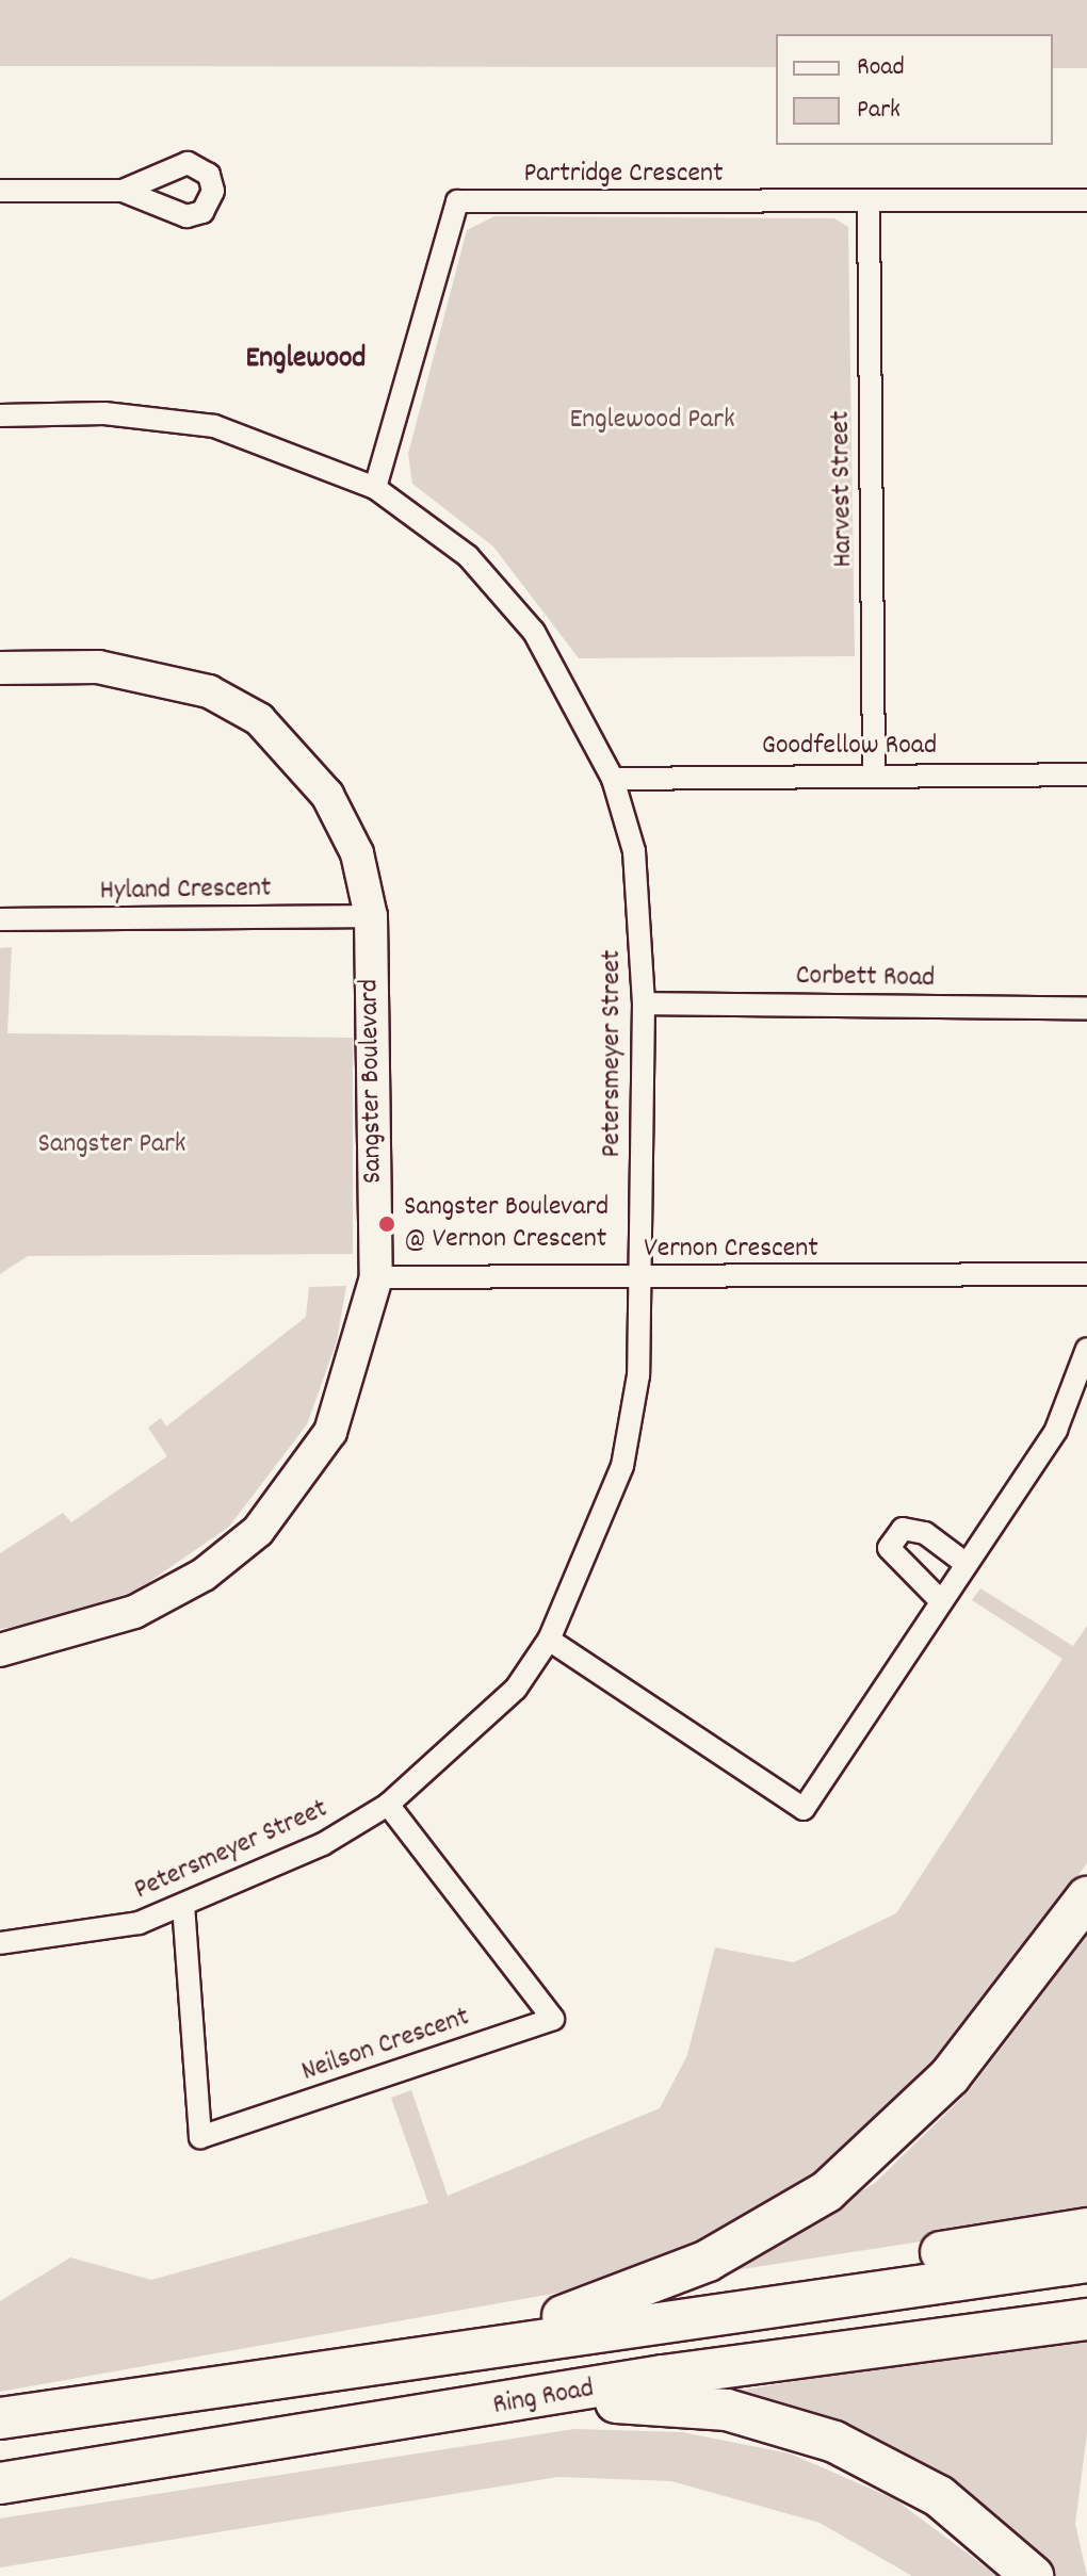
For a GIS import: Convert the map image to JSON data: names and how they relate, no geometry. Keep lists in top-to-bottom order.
{
  "streets": {
    "highway": ["Ring Road"],
    "street": [
      "Partridge Crescent",
      "Harvest Street",
      "Goodfellow Road",
      "Hyland Crescent",
      "Corbett Road",
      "Petersmeyer Street",
      "Sangster Boulevard",
      "Vernon Crescent",
      "Neilson Crescent"
    ]
  },
  "crossings": [
    ["Partridge Crescent", "Harvest Street"],
    ["Partridge Crescent", "Petersmeyer Street"],
    ["Harvest Street", "Goodfellow Road"],
    ["Goodfellow Road", "Petersmeyer Street"],
    ["Hyland Crescent", "Sangster Boulevard"],
    ["Corbett Road", "Petersmeyer Street"],
    ["Petersmeyer Street", "Vernon Crescent"],
    ["Petersmeyer Street", "Neilson Crescent"],
    ["Sangster Boulevard", "Vernon Crescent"]
  ],
  "districts": ["Englewood"],
  "parks": ["Englewood Park", "Sangster Park"],
  "places": ["Sangster Boulevard @ Vernon Crescent"],
  "legend": ["Road", "Park"]
}
